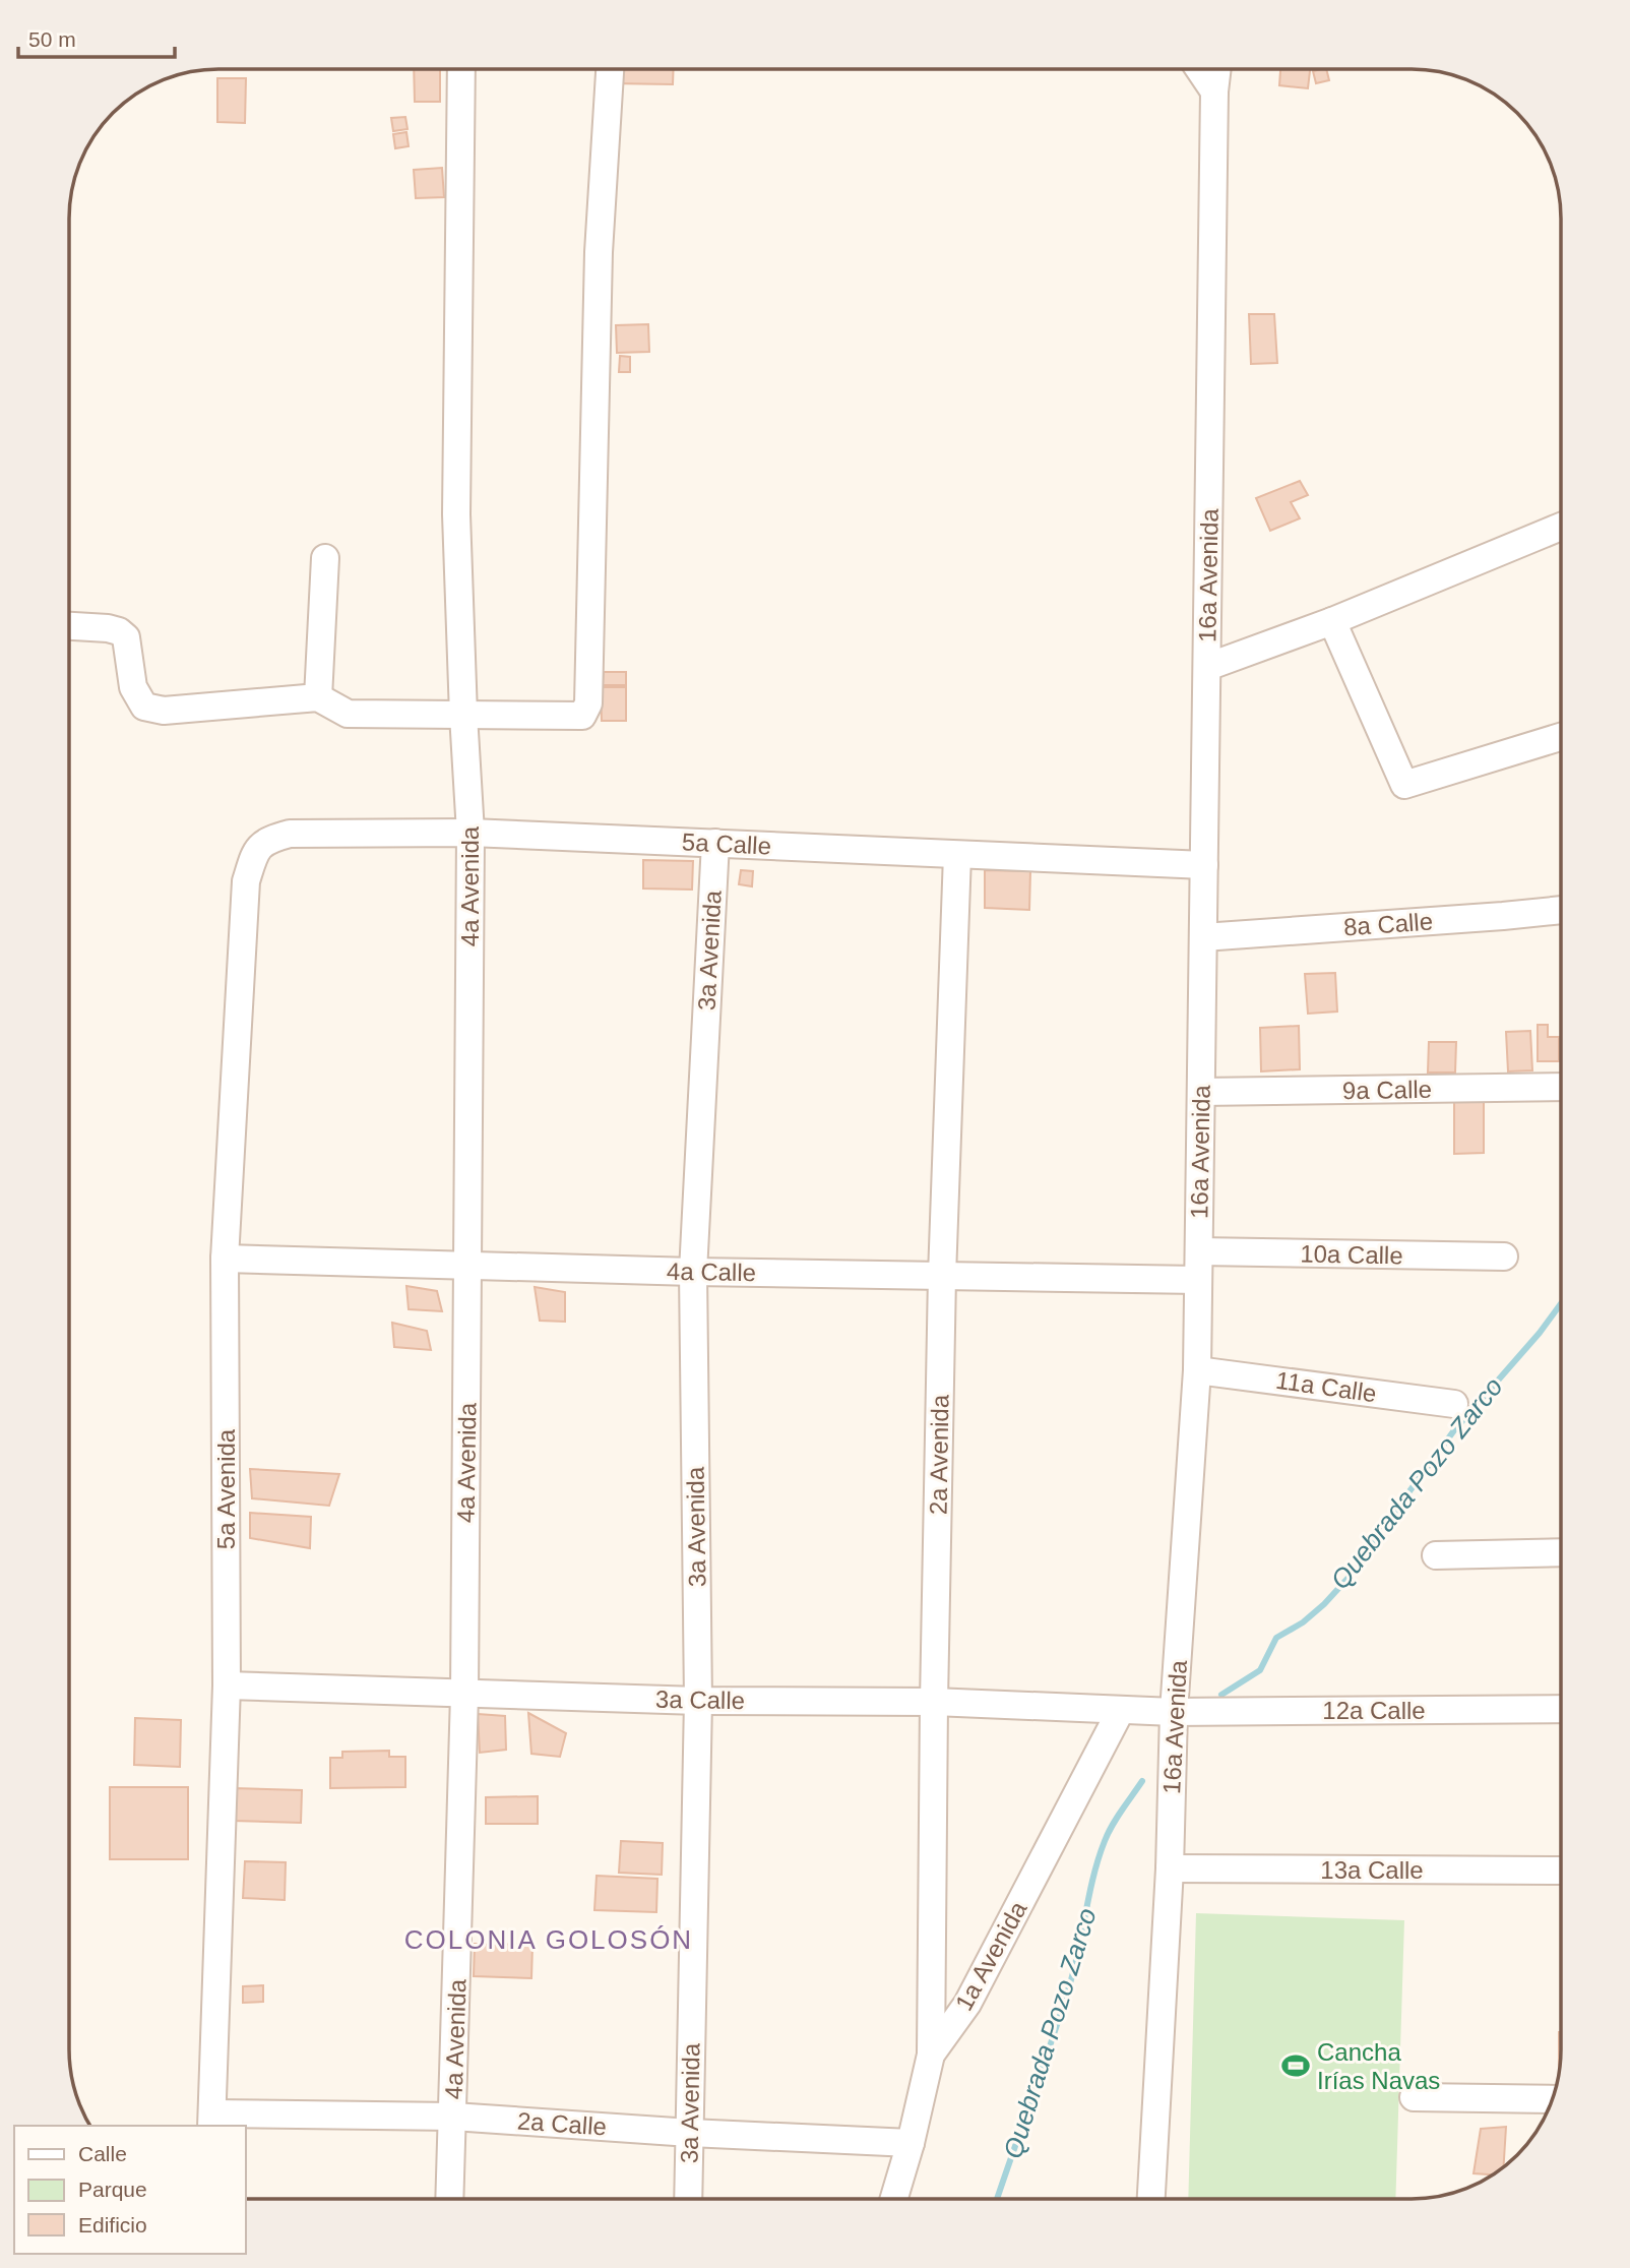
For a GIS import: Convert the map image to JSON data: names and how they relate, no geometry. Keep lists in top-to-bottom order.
{
  "streets": {
    "street": [
      "16a Avenida",
      "5a Calle",
      "4a Avenida",
      "8a Calle",
      "3a Avenida",
      "9a Calle",
      "10a Calle",
      "4a Calle",
      "11a Calle",
      "2a Avenida",
      "5a Avenida",
      "3a Calle",
      "12a Calle",
      "13a Calle",
      "1a Avenida",
      "2a Calle"
    ]
  },
  "crossings": [
    ["16a Avenida", "5a Calle"],
    ["16a Avenida", "8a Calle"],
    ["16a Avenida", "9a Calle"],
    ["16a Avenida", "10a Calle"],
    ["16a Avenida", "4a Calle"],
    ["16a Avenida", "11a Calle"],
    ["16a Avenida", "3a Calle"],
    ["16a Avenida", "12a Calle"],
    ["16a Avenida", "13a Calle"],
    ["5a Calle", "4a Avenida"],
    ["5a Calle", "3a Avenida"],
    ["5a Calle", "2a Avenida"],
    ["5a Calle", "5a Avenida"],
    ["4a Avenida", "4a Calle"],
    ["4a Avenida", "3a Calle"],
    ["4a Avenida", "2a Calle"],
    ["3a Avenida", "4a Calle"],
    ["3a Avenida", "3a Calle"],
    ["3a Avenida", "2a Calle"],
    ["4a Calle", "2a Avenida"],
    ["4a Calle", "5a Avenida"],
    ["2a Avenida", "3a Calle"],
    ["2a Avenida", "1a Avenida"],
    ["5a Avenida", "3a Calle"],
    ["5a Avenida", "2a Calle"],
    ["3a Calle", "12a Calle"],
    ["3a Calle", "1a Avenida"],
    ["1a Avenida", "2a Calle"]
  ],
  "districts": ["COLONIA GOLOSÓN"],
  "water": ["Quebrada Pozo Zarco"],
  "places": {
    "sports": ["Cancha Irías Navas"]
  },
  "legend": ["Calle", "Parque", "Edificio"],
  "scale_bar": "50 m"
}
